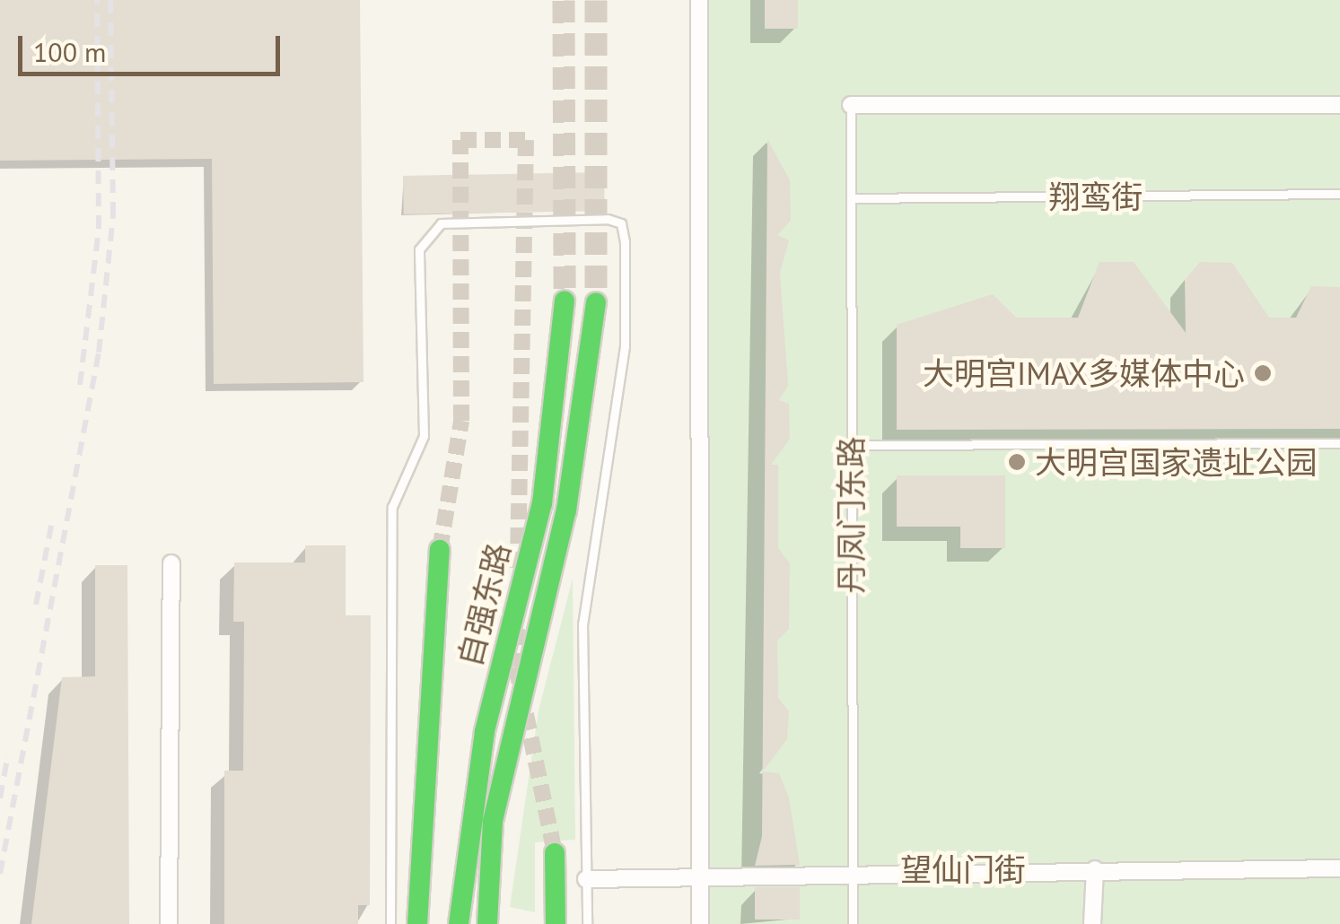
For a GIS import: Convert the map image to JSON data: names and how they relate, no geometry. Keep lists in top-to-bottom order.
{
  "streets": {
    "main road": ["自强东路"],
    "street": ["望仙门街"],
    "lane": ["翔鸾街", "丹凤门东路"]
  },
  "crossings": [
    ["翔鸾街", "丹凤门东路"],
    ["丹凤门东路", "望仙门街"]
  ],
  "places": ["大明宫IMAX多媒体中心", "大明宫国家遗址公园"],
  "scale_bar": "100 m"
}
